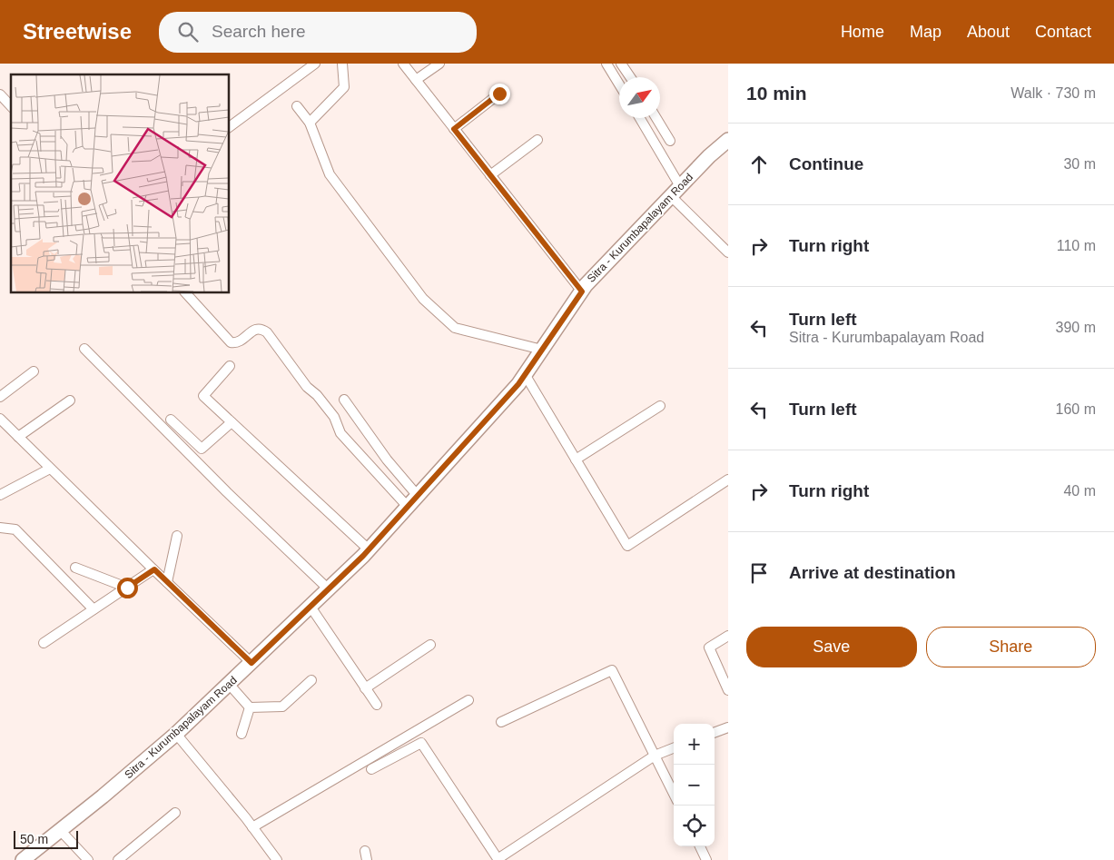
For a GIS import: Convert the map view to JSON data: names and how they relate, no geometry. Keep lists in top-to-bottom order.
{
  "streets": {
    "main road": ["Sitra - Kurumbapalayam Road"]
  },
  "scale_bar": "50 m",
  "north": "top right",
  "page": {
    "header": "Streetwise",
    "search": "Search here",
    "nav": [
      "Home",
      "Map",
      "About",
      "Contact"
    ],
    "heading": ["10 min", "Walk · 730 m"],
    "list": [
      ["Continue", "30 m"],
      ["Turn right", "110 m"],
      ["Turn left", "Sitra - Kurumbapalayam Road", "390 m"],
      ["Turn left", "160 m"],
      ["Turn right", "40 m"],
      "Arrive at destination"
    ],
    "buttons": ["Save", "Share"],
    "map_buttons": ["+", "−"],
    "scale": "50 m"
  }
}
